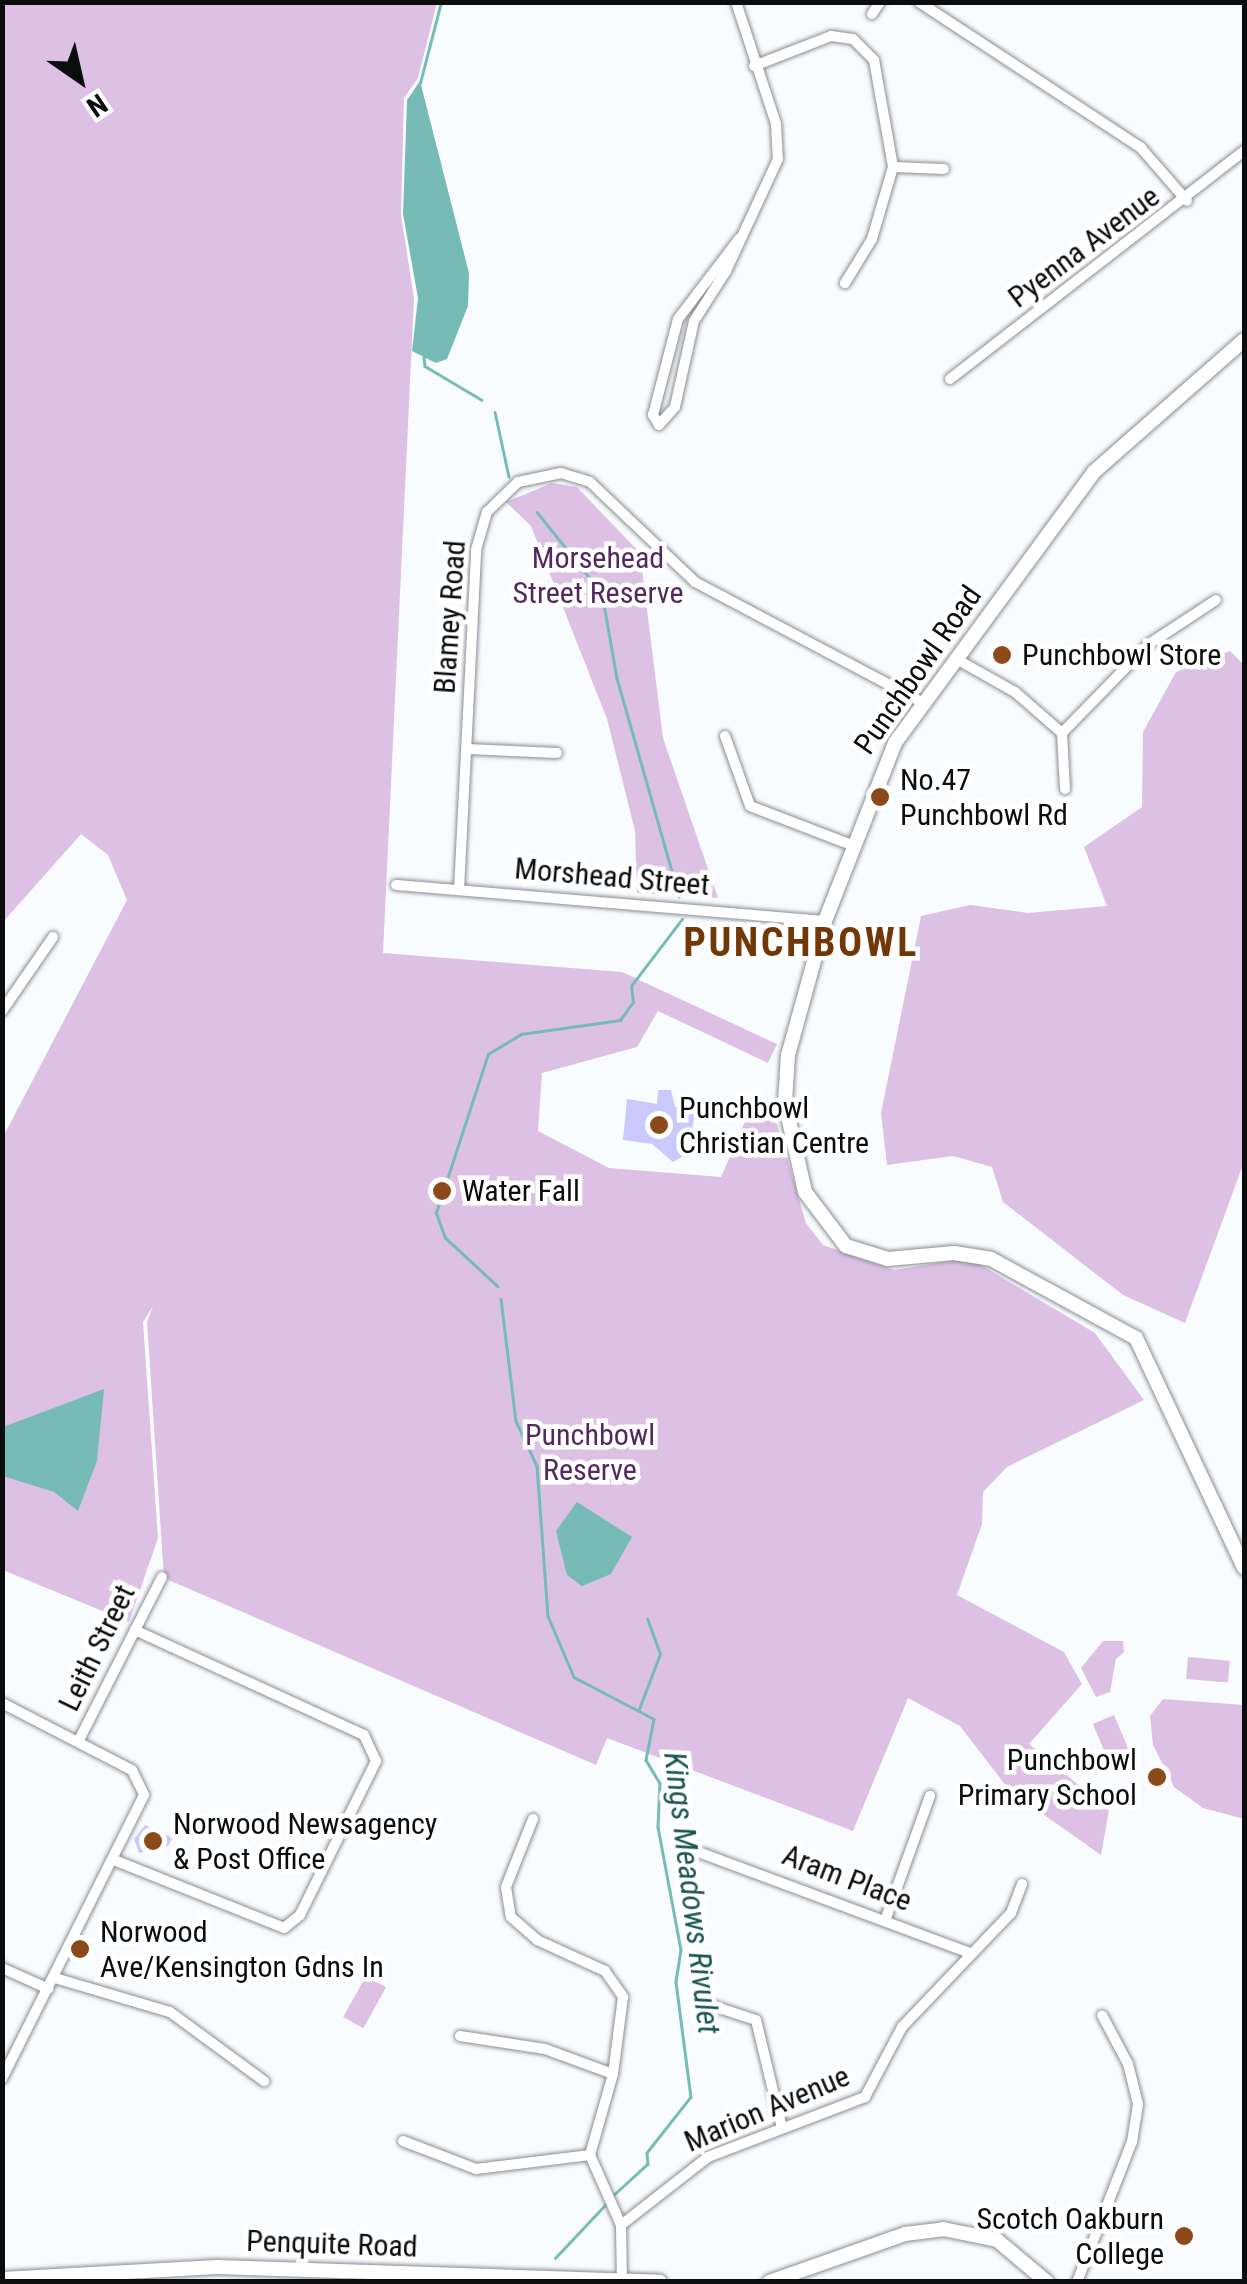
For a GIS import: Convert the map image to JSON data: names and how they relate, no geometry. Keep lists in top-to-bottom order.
{
  "streets": {
    "street": [
      "Pyenna Avenue",
      "Blamey Road",
      "Punchbowl Road",
      "Morshead Street",
      "Leith Street",
      "Aram Place",
      "Marion Avenue",
      "Penquite Road"
    ]
  },
  "crossings": [
    ["Blamey Road", "Punchbowl Road"],
    ["Blamey Road", "Morshead Street"],
    ["Punchbowl Road", "Morshead Street"],
    ["Aram Place", "Marion Avenue"]
  ],
  "districts": ["PUNCHBOWL"],
  "water": ["Kings Meadows Rivulet"],
  "parks": ["Morsehead Street Reserve", "Punchbowl Reserve"],
  "places": [
    "Punchbowl Store",
    "No.47 Punchbowl Rd",
    "Punchbowl Christian Centre",
    "Water Fall",
    "Punchbowl Primary School",
    "Norwood Newsagency & Post Office",
    "Norwood Ave/Kensington Gdns In",
    "Scotch Oakburn College"
  ],
  "north": "bottom right"
}
